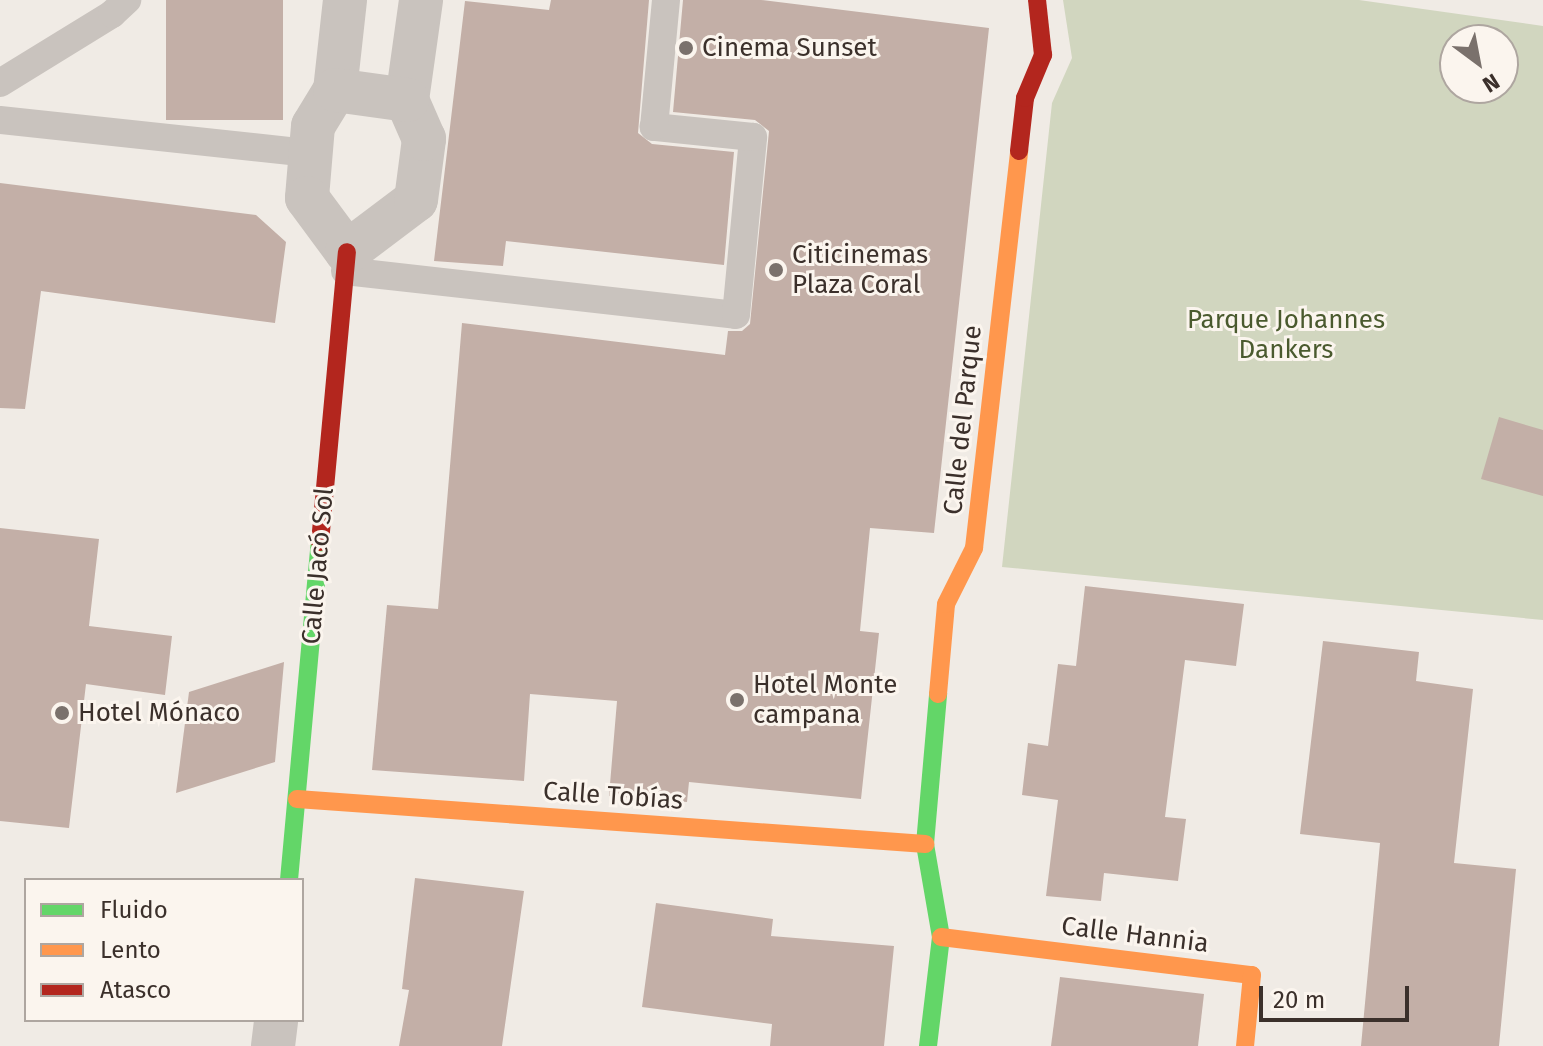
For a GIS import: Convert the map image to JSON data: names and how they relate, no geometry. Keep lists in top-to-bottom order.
{
  "streets": {
    "street": [
      "Calle del Parque",
      "Calle Jacó Sol",
      "Calle Tobías",
      "Calle Hannia"
    ]
  },
  "crossings": [
    ["Calle del Parque", "Calle Tobías"],
    ["Calle Jacó Sol", "Calle Tobías"]
  ],
  "parks": ["Parque Johannes Dankers"],
  "places": [
    "Cinema Sunset",
    "Citicinemas Plaza Coral",
    "Hotel Monte campana",
    "Hotel Mónaco"
  ],
  "legend": ["Fluido", "Lento", "Atasco"],
  "scale_bar": "20 m",
  "north": "bottom right"
}
